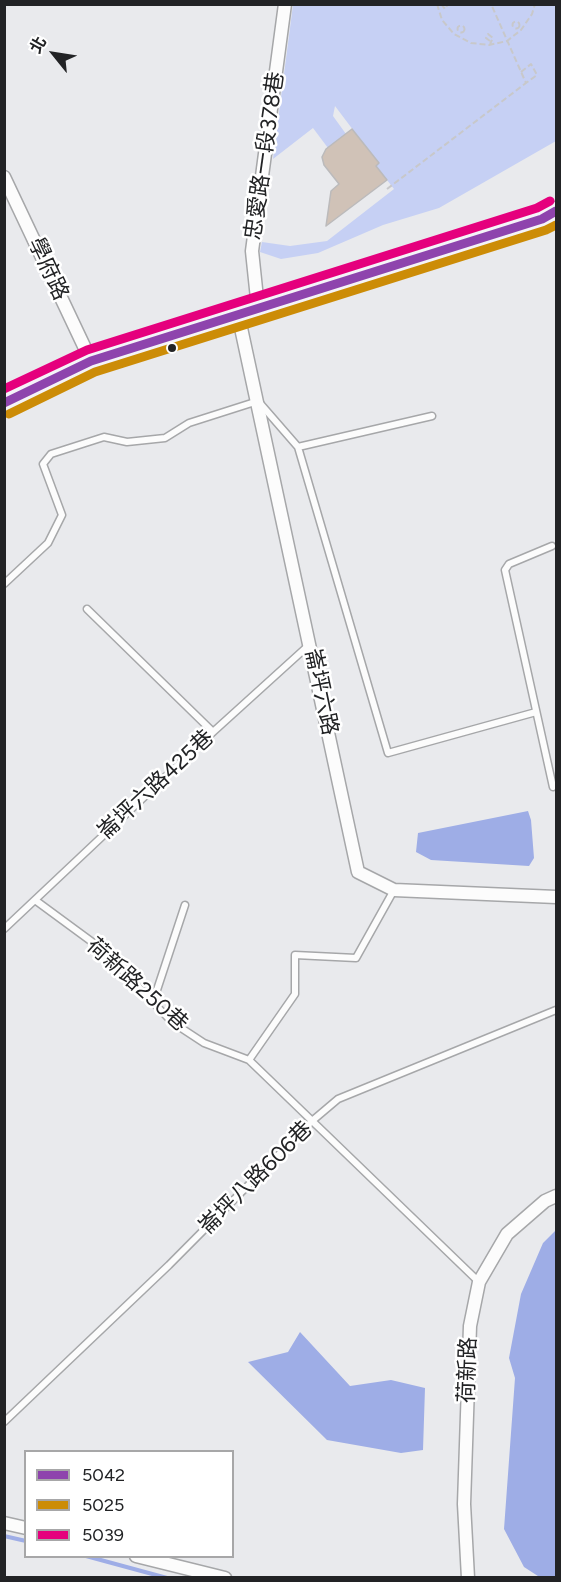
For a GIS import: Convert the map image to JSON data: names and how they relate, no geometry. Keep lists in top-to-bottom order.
{
  "streets": {
    "street": [
      "忠愛路一段378巷",
      "學府路",
      "崙坪六路",
      "荷新路"
    ],
    "lane": ["崙坪六路425巷", "荷新路250巷", "崙坪八路606巷"]
  },
  "crossings": [
    ["崙坪六路", "崙坪六路425巷"],
    ["崙坪六路425巷", "荷新路250巷"],
    ["荷新路250巷", "崙坪八路606巷"],
    ["荷新路250巷", "荷新路"]
  ],
  "lines": ["transit line 5039", "transit line 5042", "transit line 5025"],
  "legend": ["5042", "5025", "5039"],
  "north": "top left"
}
